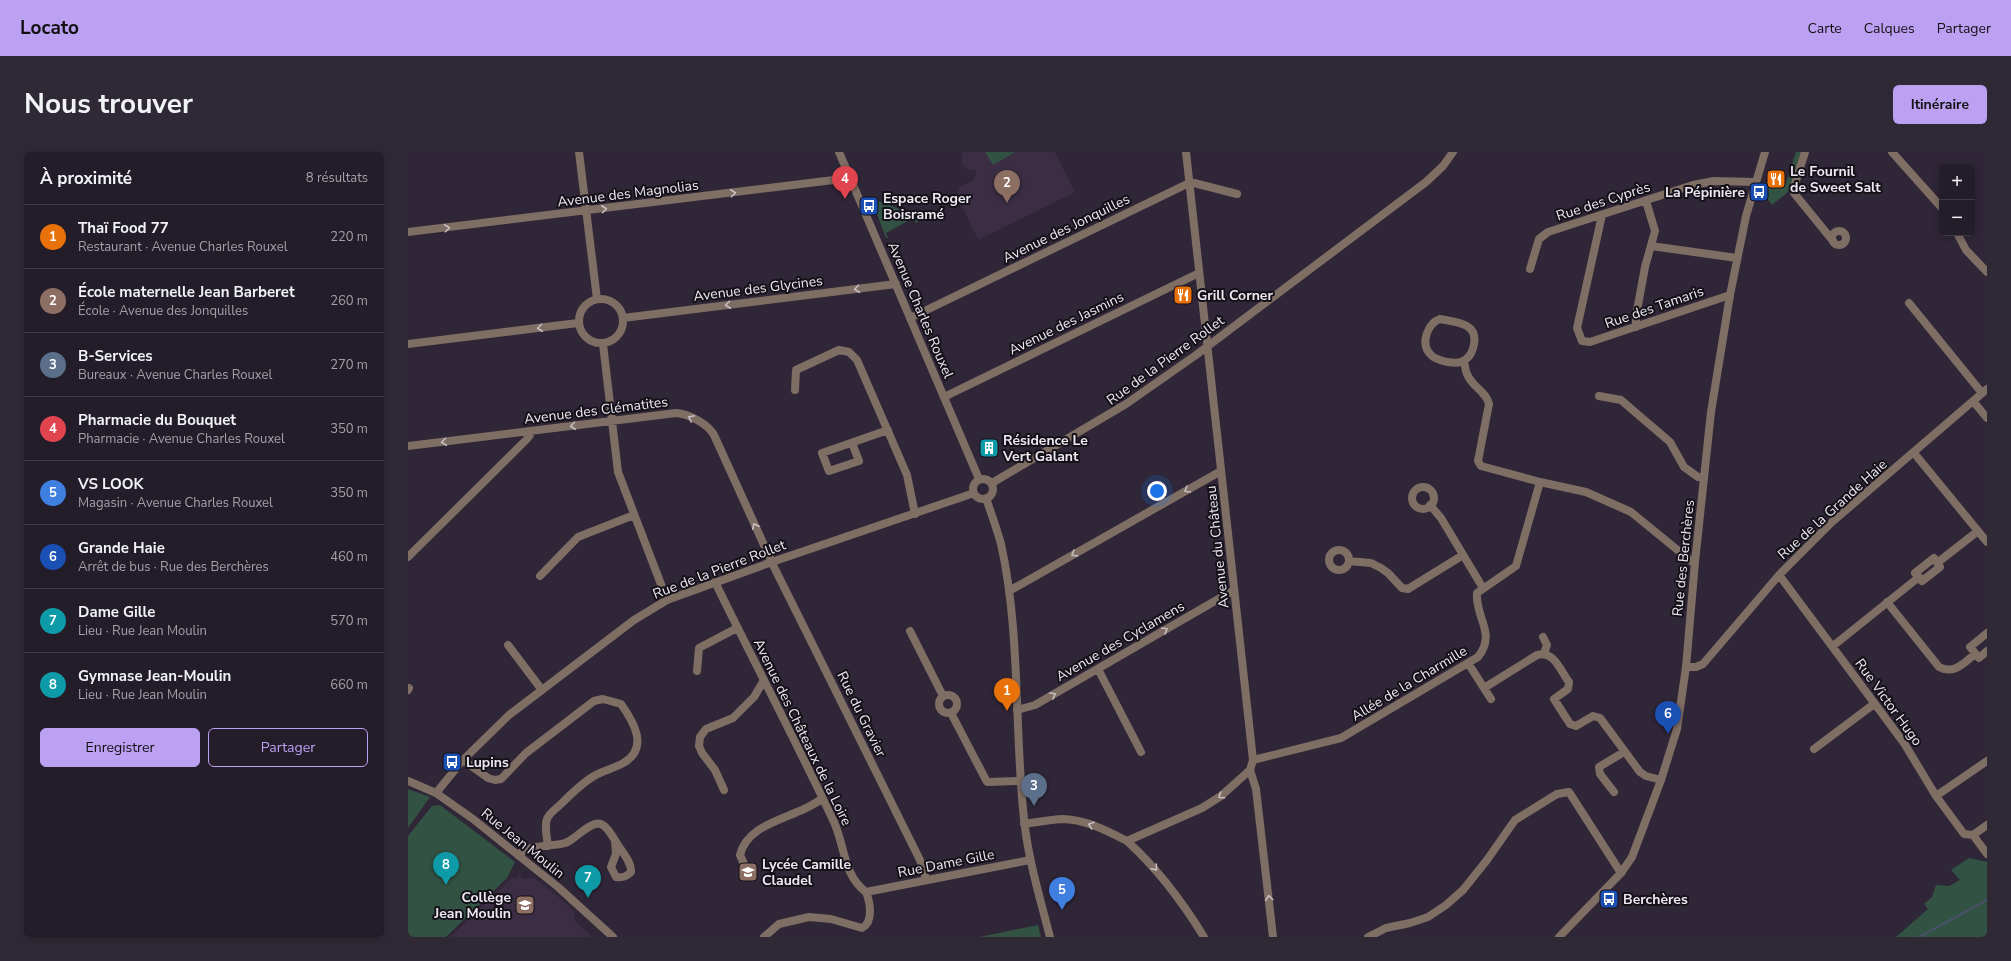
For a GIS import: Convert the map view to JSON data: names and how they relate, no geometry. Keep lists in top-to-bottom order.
{
  "streets": {
    "street": [
      "Avenue des Magnolias",
      "Rue des Cyprès",
      "Avenue des Jonquilles",
      "Avenue des Glycines",
      "Rue des Tamaris",
      "Avenue Charles Rouxel",
      "Avenue des Jasmins",
      "Rue de la Pierre Rollet",
      "Avenue des Clématites",
      "Rue de la Grande Haie",
      "Avenue du Château",
      "Rue des Berchères",
      "Avenue des Cyclamens",
      "Allée de la Charmille",
      "Rue Victor Hugo",
      "Rue du Gravier",
      "Avenue des Châteaux de la Loire",
      "Rue Jean Moulin",
      "Rue Dame Gille"
    ]
  },
  "crossings": [
    ["Avenue des Magnolias", "Avenue Charles Rouxel"],
    ["Rue des Cyprès", "Rue des Tamaris"],
    ["Rue des Cyprès", "Rue des Berchères"],
    ["Avenue des Jonquilles", "Avenue Charles Rouxel"],
    ["Avenue des Jonquilles", "Avenue du Château"],
    ["Avenue des Glycines", "Avenue Charles Rouxel"],
    ["Rue des Tamaris", "Rue des Berchères"],
    ["Avenue Charles Rouxel", "Avenue des Jasmins"],
    ["Avenue Charles Rouxel", "Rue de la Pierre Rollet"],
    ["Avenue des Jasmins", "Avenue du Château"],
    ["Rue de la Pierre Rollet", "Avenue des Clématites"],
    ["Rue de la Pierre Rollet", "Avenue du Château"],
    ["Rue de la Pierre Rollet", "Rue du Gravier"],
    ["Rue de la Pierre Rollet", "Avenue des Châteaux de la Loire"],
    ["Rue de la Pierre Rollet", "Rue Jean Moulin"],
    ["Avenue des Clématites", "Rue du Gravier"],
    ["Rue de la Grande Haie", "Rue des Berchères"],
    ["Rue de la Grande Haie", "Rue Victor Hugo"],
    ["Avenue du Château", "Avenue des Cyclamens"],
    ["Avenue du Château", "Allée de la Charmille"],
    ["Rue du Gravier", "Rue Dame Gille"],
    ["Avenue des Châteaux de la Loire", "Rue Dame Gille"]
  ],
  "one_way": [
    "Avenue des Magnolias",
    "Avenue des Glycines",
    "Avenue des Clématites",
    "Avenue des Cyclamens"
  ],
  "places": {
    "restaurant": ["Le Fournil de Sweet Salt", "Grill Corner"],
    "bus stop": [
      "La Pépinière",
      "Espace Roger Boisramé",
      "Lupins",
      "Berchères"
    ],
    "building": ["Résidence Le Vert Galant"],
    "school or university": ["Lycée Camille Claudel", "Collège Jean Moulin"]
  },
  "page": {
    "header": "Locato",
    "nav": ["Carte", "Calques", "Partager"],
    "title": "Nous trouver",
    "buttons": [
      "Itinéraire",
      ["Enregistrer", "Partager"]
    ],
    "heading": ["À proximité", "8 résultats"],
    "map_buttons": ["+", "−"],
    "pins": [
      "4",
      "2",
      "1",
      "6",
      "3",
      "8",
      "7",
      "5"
    ],
    "list": [
      {
        "mark": "1",
        "name": "Thaï Food 77",
        "note": "Restaurant · Avenue Charles Rouxel",
        "value": "220 m"
      },
      {
        "mark": "2",
        "name": "École maternelle Jean Barberet",
        "note": "École · Avenue des Jonquilles",
        "value": "260 m"
      },
      {
        "mark": "3",
        "name": "B-Services",
        "note": "Bureaux · Avenue Charles Rouxel",
        "value": "270 m"
      },
      {
        "mark": "4",
        "name": "Pharmacie du Bouquet",
        "note": "Pharmacie · Avenue Charles Rouxel",
        "value": "350 m"
      },
      {
        "mark": "5",
        "name": "VS LOOK",
        "note": "Magasin · Avenue Charles Rouxel",
        "value": "350 m"
      },
      {
        "mark": "6",
        "name": "Grande Haie",
        "note": "Arrêt de bus · Rue des Berchères",
        "value": "460 m"
      },
      {
        "mark": "7",
        "name": "Dame Gille",
        "note": "Lieu · Rue Jean Moulin",
        "value": "570 m"
      },
      {
        "mark": "8",
        "name": "Gymnase Jean-Moulin",
        "note": "Lieu · Rue Jean Moulin",
        "value": "660 m"
      }
    ]
  }
}
